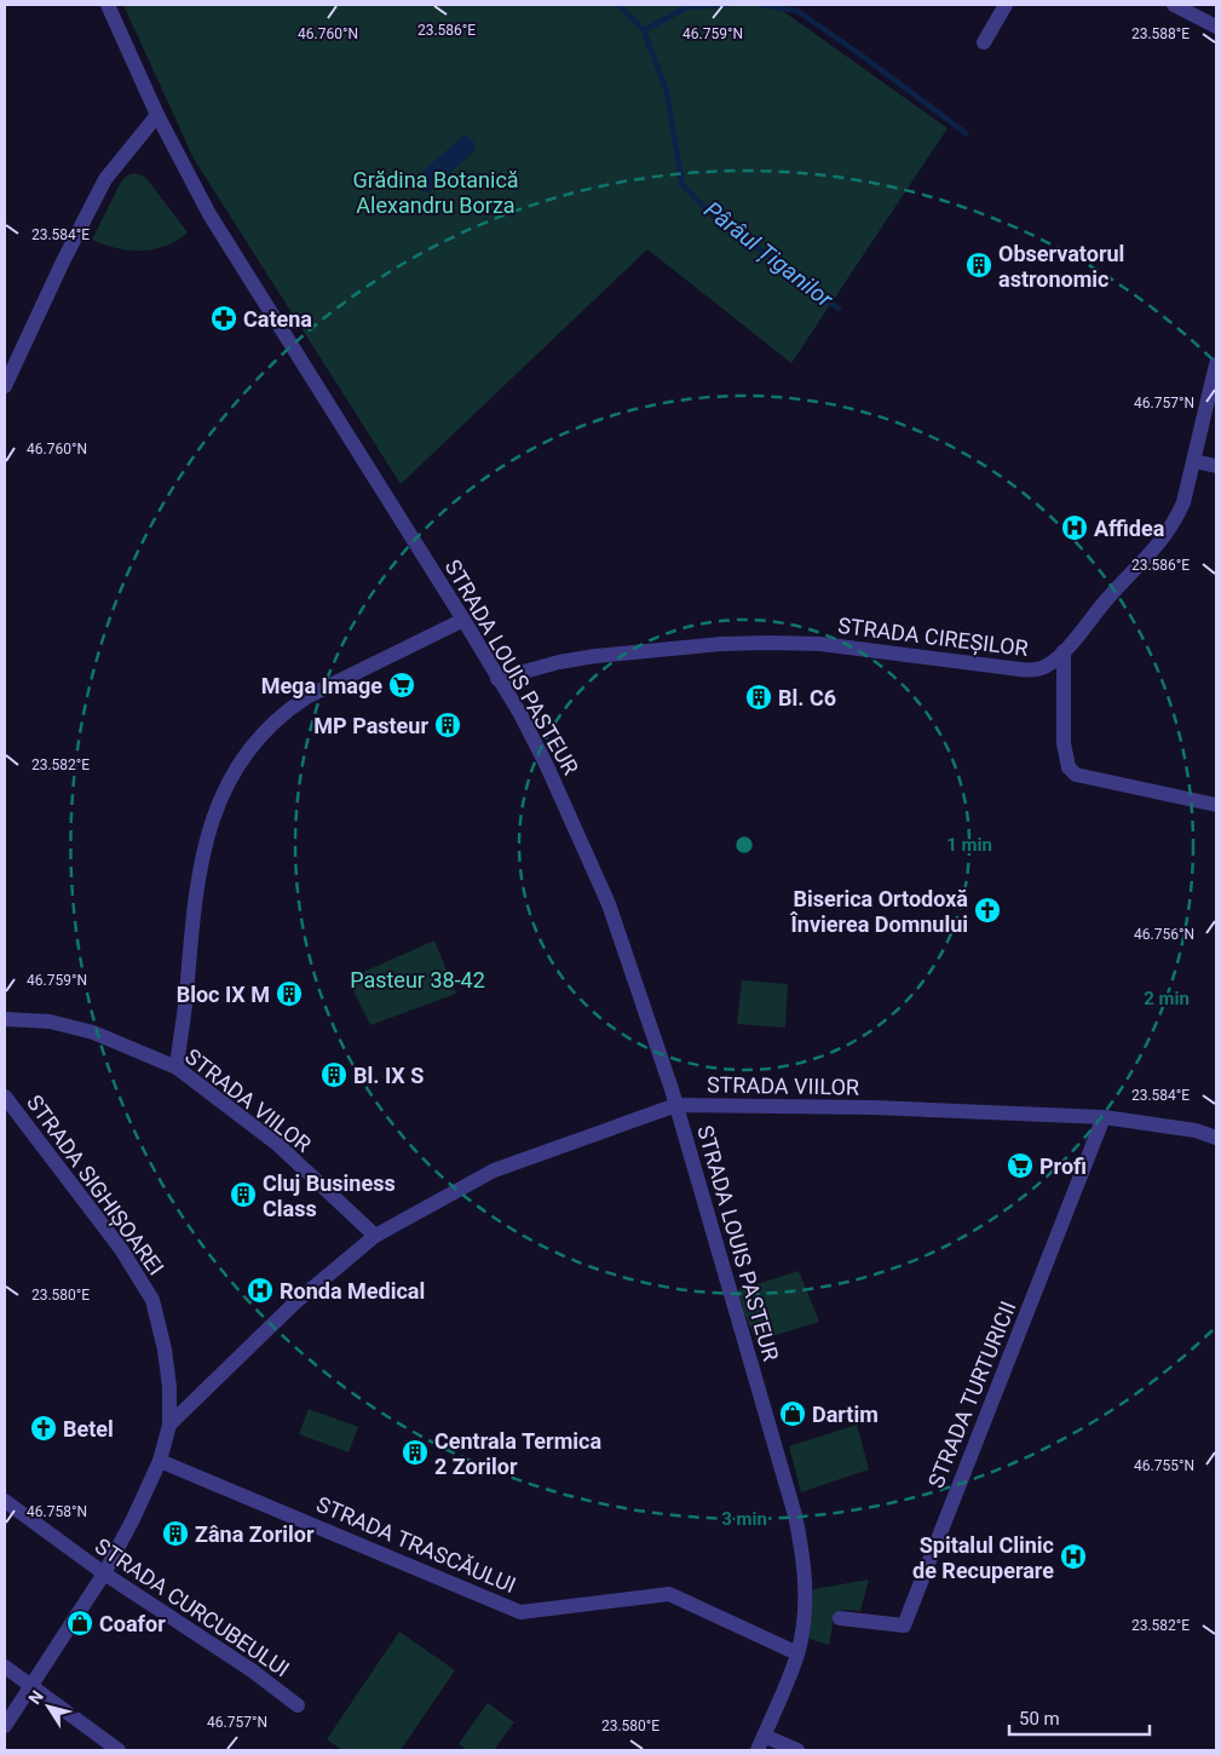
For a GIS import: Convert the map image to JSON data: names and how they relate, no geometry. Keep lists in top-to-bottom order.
{
  "streets": {
    "street": [
      "STRADA CIREȘILOR",
      "STRADA LOUIS PASTEUR",
      "STRADA VIILOR",
      "STRADA SIGHIȘOAREI",
      "STRADA TURTURICII",
      "STRADA TRASCĂULUI",
      "STRADA CURCUBEULUI"
    ]
  },
  "crossings": [
    ["STRADA CIREȘILOR", "STRADA LOUIS PASTEUR"],
    ["STRADA LOUIS PASTEUR", "STRADA VIILOR"],
    ["STRADA LOUIS PASTEUR", "STRADA TRASCĂULUI"],
    ["STRADA VIILOR", "STRADA SIGHIȘOAREI"],
    ["STRADA VIILOR", "STRADA TURTURICII"],
    ["STRADA SIGHIȘOAREI", "STRADA TRASCĂULUI"],
    ["STRADA SIGHIȘOAREI", "STRADA CURCUBEULUI"]
  ],
  "water": ["Pârâul Țiganilor"],
  "parks": ["Grădina Botanică Alexandru Borza", "Pasteur 38-42"],
  "places": {
    "building": [
      "Observatorul astronomic",
      "Bl. C6",
      "MP Pasteur",
      "Bloc IX M",
      "Bl. IX S",
      "Cluj Business Class",
      "Centrala Termica 2 Zorilor",
      "Zâna Zorilor"
    ],
    "pharmacy": ["Catena"],
    "hospital": ["Affidea", "Ronda Medical", "Spitalul Clinic de Recuperare"],
    "supermarket": ["Mega Image", "Profi"],
    "church": ["Biserica Ortodoxă Învierea Domnului", "Betel"],
    "shop": ["Dartim", "Coafor"]
  },
  "scale_bar": "50 m",
  "north": "top left",
  "coordinates": [
    "23.586°E",
    "46.760°N",
    "46.759°N",
    "23.588°E",
    "23.584°E",
    "46.757°N",
    "23.582°E",
    "46.756°N",
    "23.580°E",
    "46.755°N",
    "46.758°N"
  ],
  "rings": ["1 min", "2 min", "3 min"]
}
